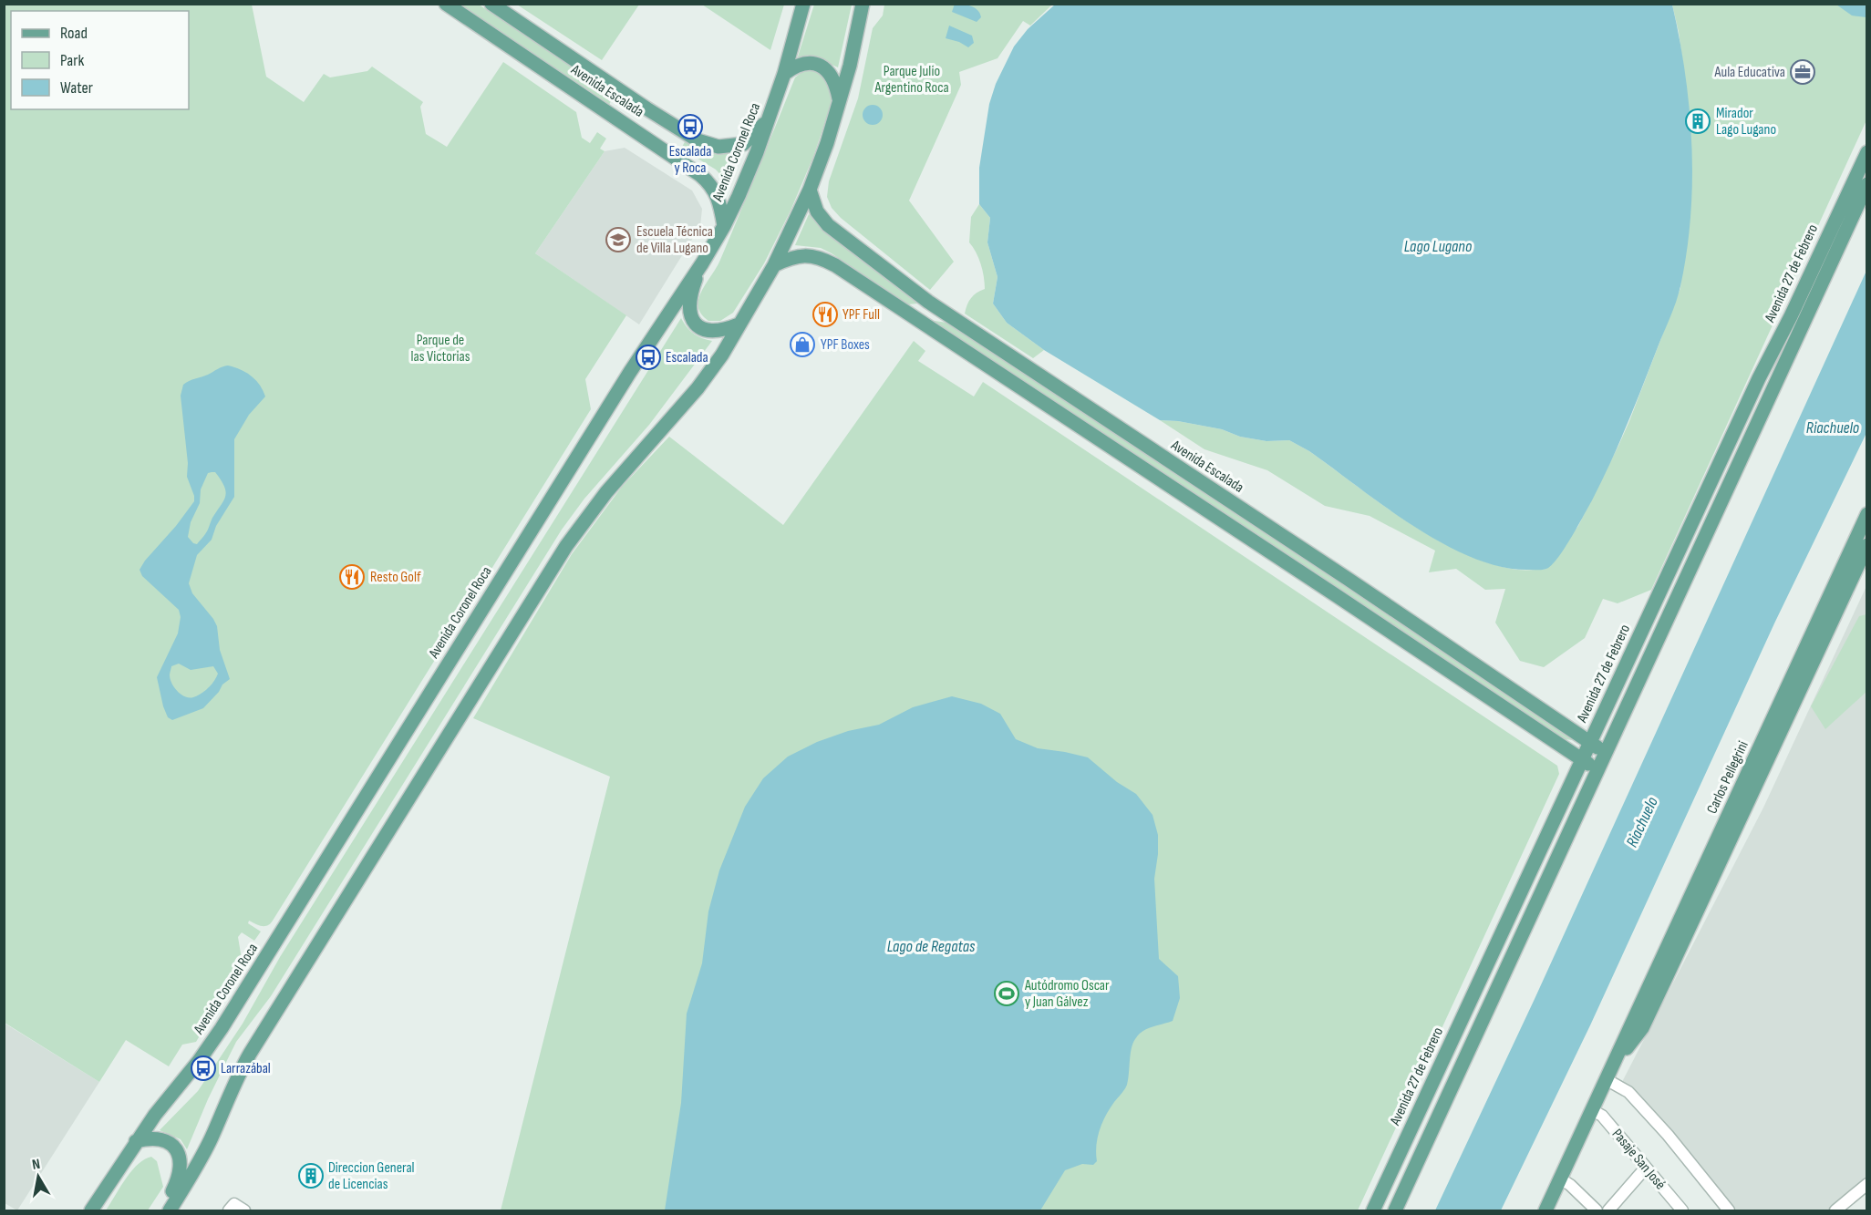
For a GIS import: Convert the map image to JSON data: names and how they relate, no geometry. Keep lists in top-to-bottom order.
{
  "streets": {
    "main road": [
      "Avenida Escalada",
      "Avenida Coronel Roca",
      "Avenida 27 de Febrero",
      "Carlos Pellegrini"
    ],
    "street": ["Pasaje San José"]
  },
  "crossings": [
    ["Avenida Escalada", "Avenida Coronel Roca"],
    ["Avenida Escalada", "Avenida 27 de Febrero"],
    ["Carlos Pellegrini", "Pasaje San José"]
  ],
  "water": ["Lago Lugano", "Riachuelo", "Lago de Regatas"],
  "parks": ["Parque Julio Argentino Roca", "Parque de las Victorias"],
  "places": {
    "office": ["Aula Educativa"],
    "building": ["Mirador Lago Lugano", "Direccion General de Licencias"],
    "bus stop": ["Escalada y Roca", "Escalada", "Larrazábal"],
    "school or university": ["Escuela Técnica de Villa Lugano"],
    "restaurant": ["YPF Full", "Resto Golf"],
    "shop": ["YPF Boxes"],
    "sports": ["Autódromo Oscar y Juan Gálvez"]
  },
  "legend": ["Road", "Park", "Water"],
  "north": "top"
}
